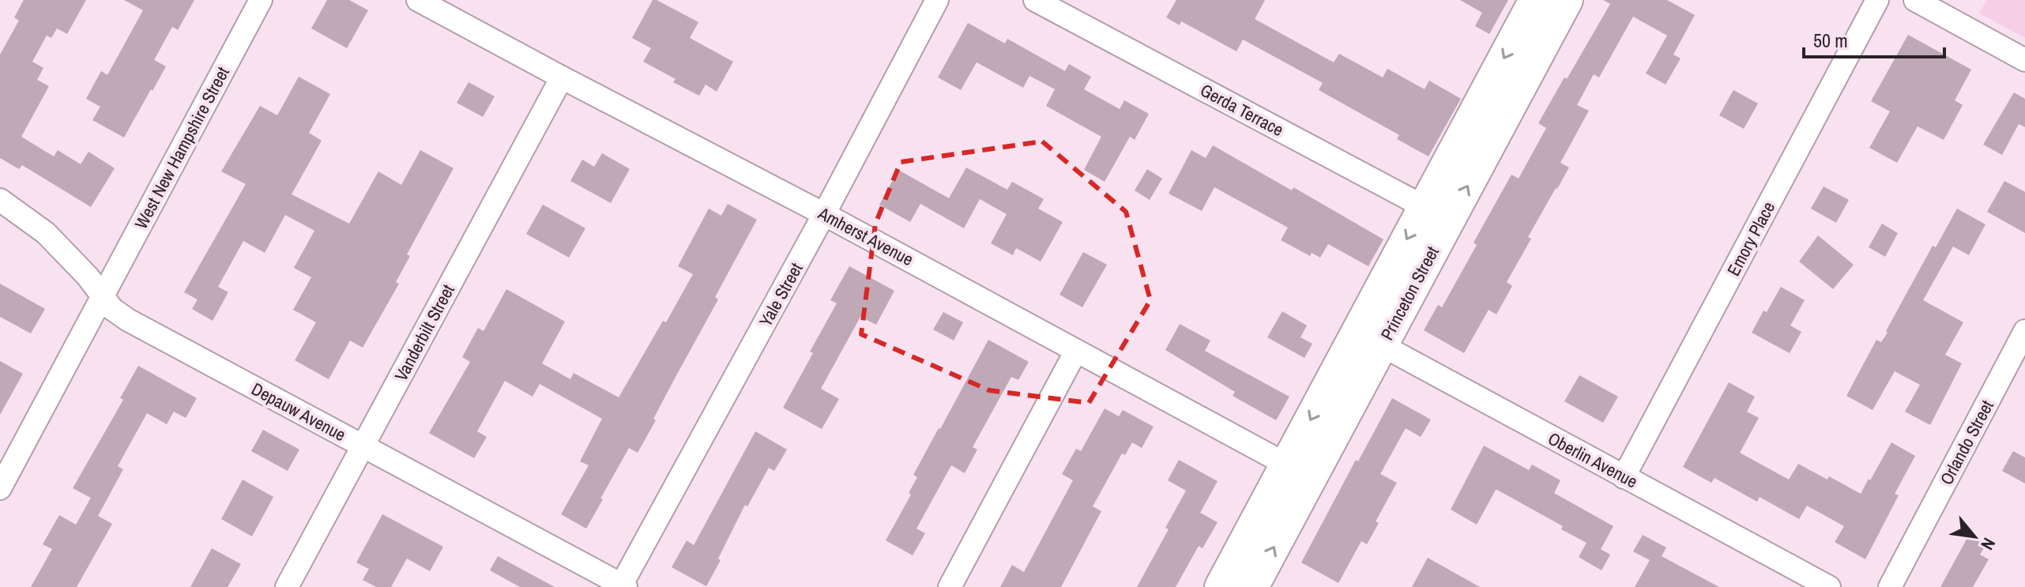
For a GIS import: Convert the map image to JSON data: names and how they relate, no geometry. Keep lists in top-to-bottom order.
{
  "streets": {
    "main road": ["Princeton Street"],
    "street": [
      "Gerda Terrace",
      "West New Hampshire Street",
      "Amherst Avenue",
      "Emory Place",
      "Yale Street",
      "Vanderbilt Street",
      "Depauw Avenue",
      "Orlando Street",
      "Oberlin Avenue"
    ]
  },
  "crossings": [
    ["Gerda Terrace", "Princeton Street"],
    ["West New Hampshire Street", "Depauw Avenue"],
    ["Amherst Avenue", "Princeton Street"],
    ["Amherst Avenue", "Yale Street"],
    ["Amherst Avenue", "Vanderbilt Street"],
    ["Emory Place", "Oberlin Avenue"],
    ["Princeton Street", "Oberlin Avenue"],
    ["Yale Street", "Depauw Avenue"],
    ["Vanderbilt Street", "Depauw Avenue"]
  ],
  "scale_bar": "50 m",
  "north": "bottom right"
}
